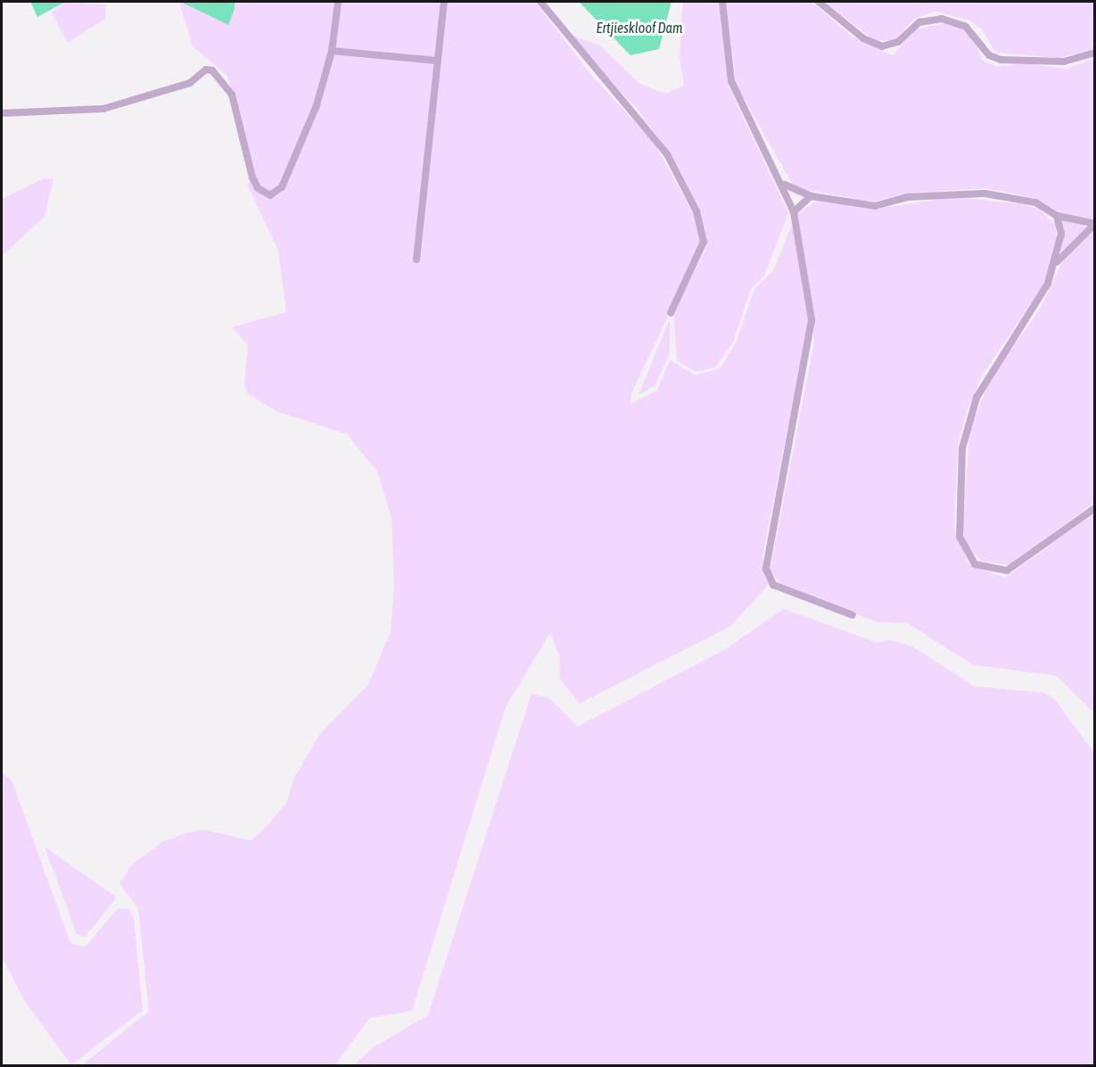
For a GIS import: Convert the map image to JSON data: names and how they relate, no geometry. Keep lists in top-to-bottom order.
{
  "water": ["Ertjieskloof Dam"]
}
